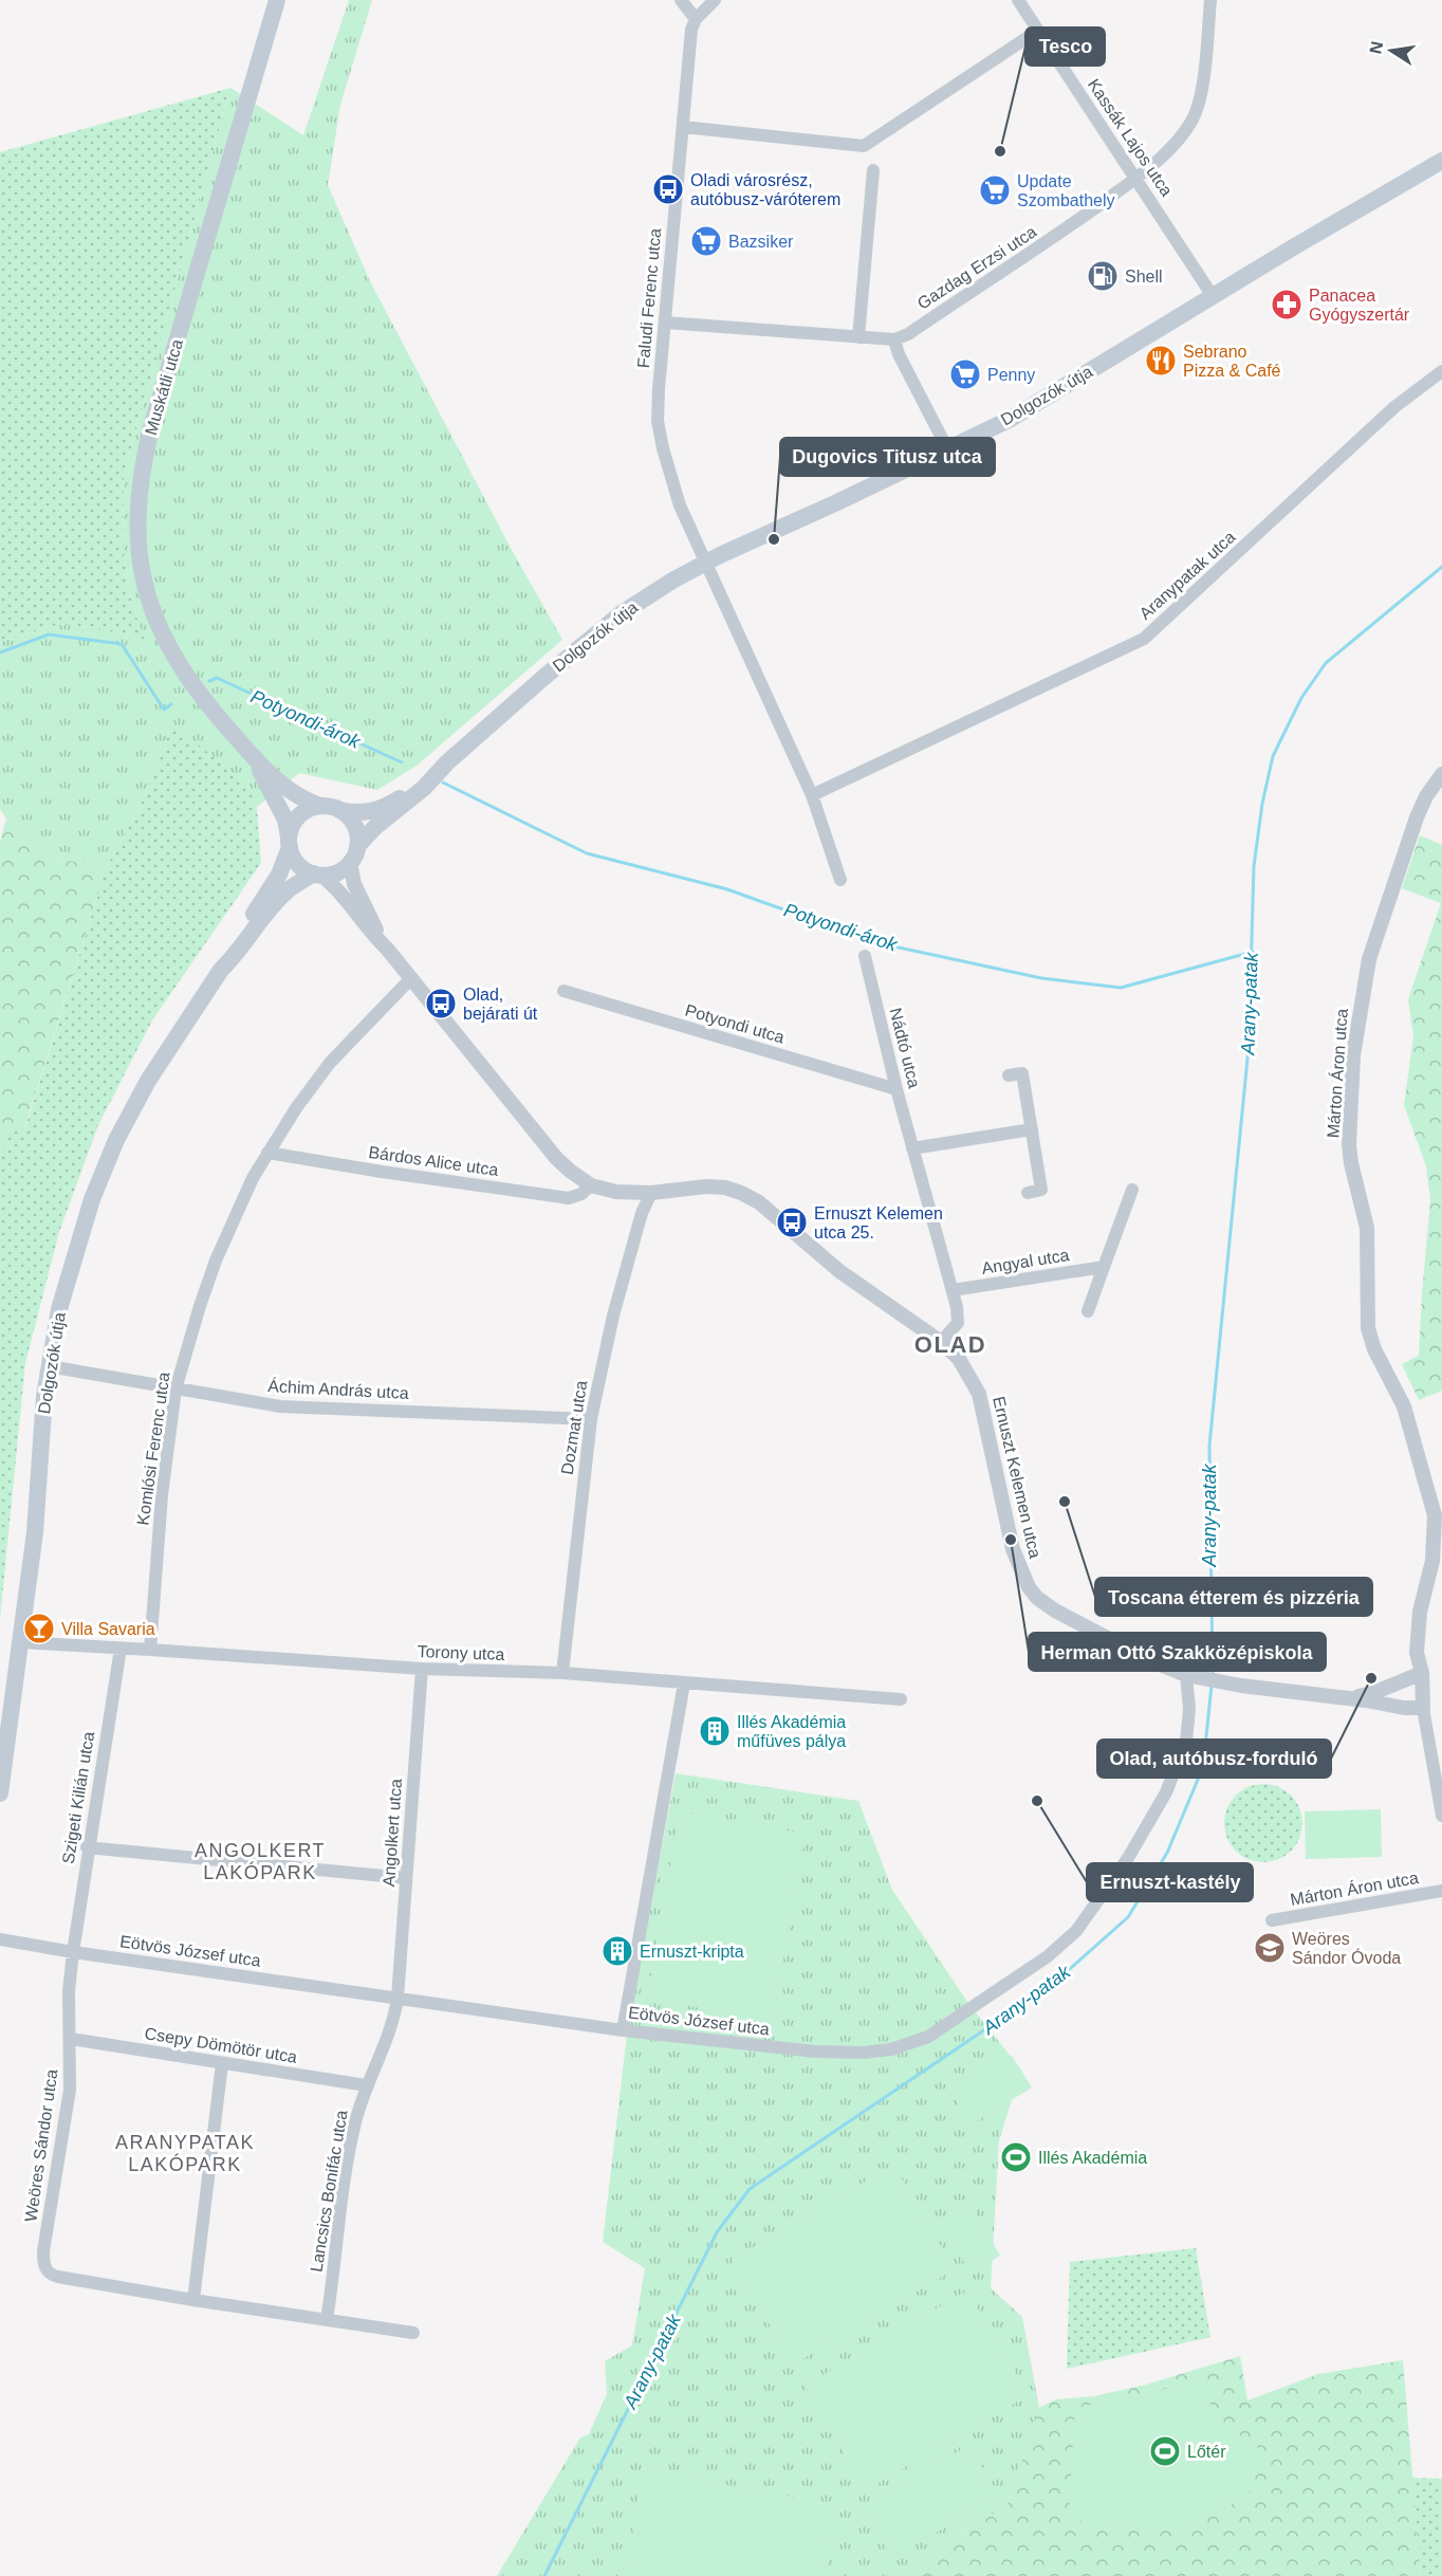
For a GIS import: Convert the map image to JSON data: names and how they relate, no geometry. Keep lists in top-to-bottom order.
{
  "streets": {
    "main road": ["Muskátli utca", "Dolgozók útja"],
    "street": [
      "Kassák Lajos utca",
      "Gazdag Erzsi utca",
      "Faludi Ferenc utca",
      "Aranypatak utca",
      "Potyondi utca",
      "Nádtó utca",
      "Márton Áron utca",
      "Bárdos Alice utca",
      "Angyal utca",
      "Áchim András utca",
      "Dozmat utca",
      "Komlósi Ferenc utca",
      "Ernuszt Kelemen utca",
      "Torony utca",
      "Szigeti Kilián utca",
      "Angolkert utca",
      "Eötvös József utca",
      "Csepy Dömötör utca",
      "Weöres Sándor utca",
      "Lancsics Bonifác utca"
    ]
  },
  "crossings": [
    ["Kassák Lajos utca", "Gazdag Erzsi utca"],
    ["Kassák Lajos utca", "Dolgozók útja"],
    ["Faludi Ferenc utca", "Dolgozók útja"],
    ["Faludi Ferenc utca", "Aranypatak utca"],
    ["Muskátli utca", "Dolgozók útja"],
    ["Muskátli utca", "Ernuszt Kelemen utca"],
    ["Dolgozók útja", "Áchim András utca"],
    ["Dolgozók útja", "Ernuszt Kelemen utca"],
    ["Dolgozók útja", "Torony utca"],
    ["Potyondi utca", "Nádtó utca"],
    ["Nádtó utca", "Angyal utca"],
    ["Nádtó utca", "Ernuszt Kelemen utca"],
    ["Márton Áron utca", "Ernuszt Kelemen utca"],
    ["Bárdos Alice utca", "Komlósi Ferenc utca"],
    ["Bárdos Alice utca", "Ernuszt Kelemen utca"],
    ["Áchim András utca", "Dozmat utca"],
    ["Áchim András utca", "Komlósi Ferenc utca"],
    ["Dozmat utca", "Ernuszt Kelemen utca"],
    ["Dozmat utca", "Torony utca"],
    ["Komlósi Ferenc utca", "Ernuszt Kelemen utca"],
    ["Komlósi Ferenc utca", "Torony utca"],
    ["Ernuszt Kelemen utca", "Eötvös József utca"],
    ["Torony utca", "Szigeti Kilián utca"],
    ["Torony utca", "Angolkert utca"],
    ["Szigeti Kilián utca", "Eötvös József utca"],
    ["Szigeti Kilián utca", "Weöres Sándor utca"],
    ["Angolkert utca", "Eötvös József utca"],
    ["Angolkert utca", "Lancsics Bonifác utca"],
    ["Eötvös József utca", "Weöres Sándor utca"],
    ["Eötvös József utca", "Lancsics Bonifác utca"],
    ["Csepy Dömötör utca", "Weöres Sándor utca"],
    ["Csepy Dömötör utca", "Lancsics Bonifác utca"]
  ],
  "districts": ["OLAD", "ANGOLKERT LAKÓPARK", "ARANYPATAK LAKÓPARK"],
  "water": ["Potyondi-árok", "Arany-patak"],
  "places": {
    "other": [
      "Tesco",
      "Dugovics Titusz utca",
      "Toscana étterem és pizzéria",
      "Herman Ottó Szakközépiskola",
      "Olad, autóbusz-forduló",
      "Ernuszt-kastély"
    ],
    "bus stop": ["Oladi városrész, autóbusz-váróterem", "Olad, bejárati út", "Ernuszt Kelemen utca 25."],
    "supermarket": ["Update Szombathely", "Bazsiker", "Penny"],
    "fuel station": ["Shell"],
    "pharmacy": ["Panacea Gyógyszertár"],
    "restaurant": ["Sebrano Pizza & Café"],
    "bar": ["Villa Savaria"],
    "building": ["Illés Akadémia műfüves pálya", "Ernuszt-kripta"],
    "school or university": ["Weöres Sándor Óvoda"],
    "sports": ["Illés Akadémia", "Lőtér"]
  },
  "north": "left"
}
